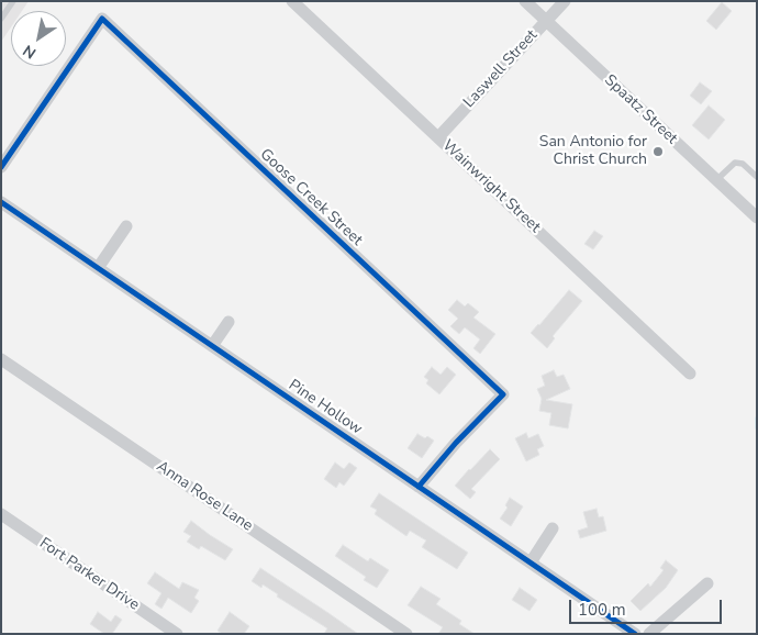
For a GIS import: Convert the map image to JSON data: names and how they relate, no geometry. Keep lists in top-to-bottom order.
{
  "streets": {
    "street": [
      "Laswell Street",
      "Spaatz Street",
      "Wainwright Street",
      "Goose Creek Street",
      "Pine Hollow",
      "Anna Rose Lane",
      "Fort Parker Drive"
    ]
  },
  "crossings": [
    ["Laswell Street", "Spaatz Street"],
    ["Laswell Street", "Wainwright Street"],
    ["Goose Creek Street", "Pine Hollow"]
  ],
  "places": ["San Antonio for Christ Church"],
  "scale_bar": "100 m",
  "north": "bottom left"
}
